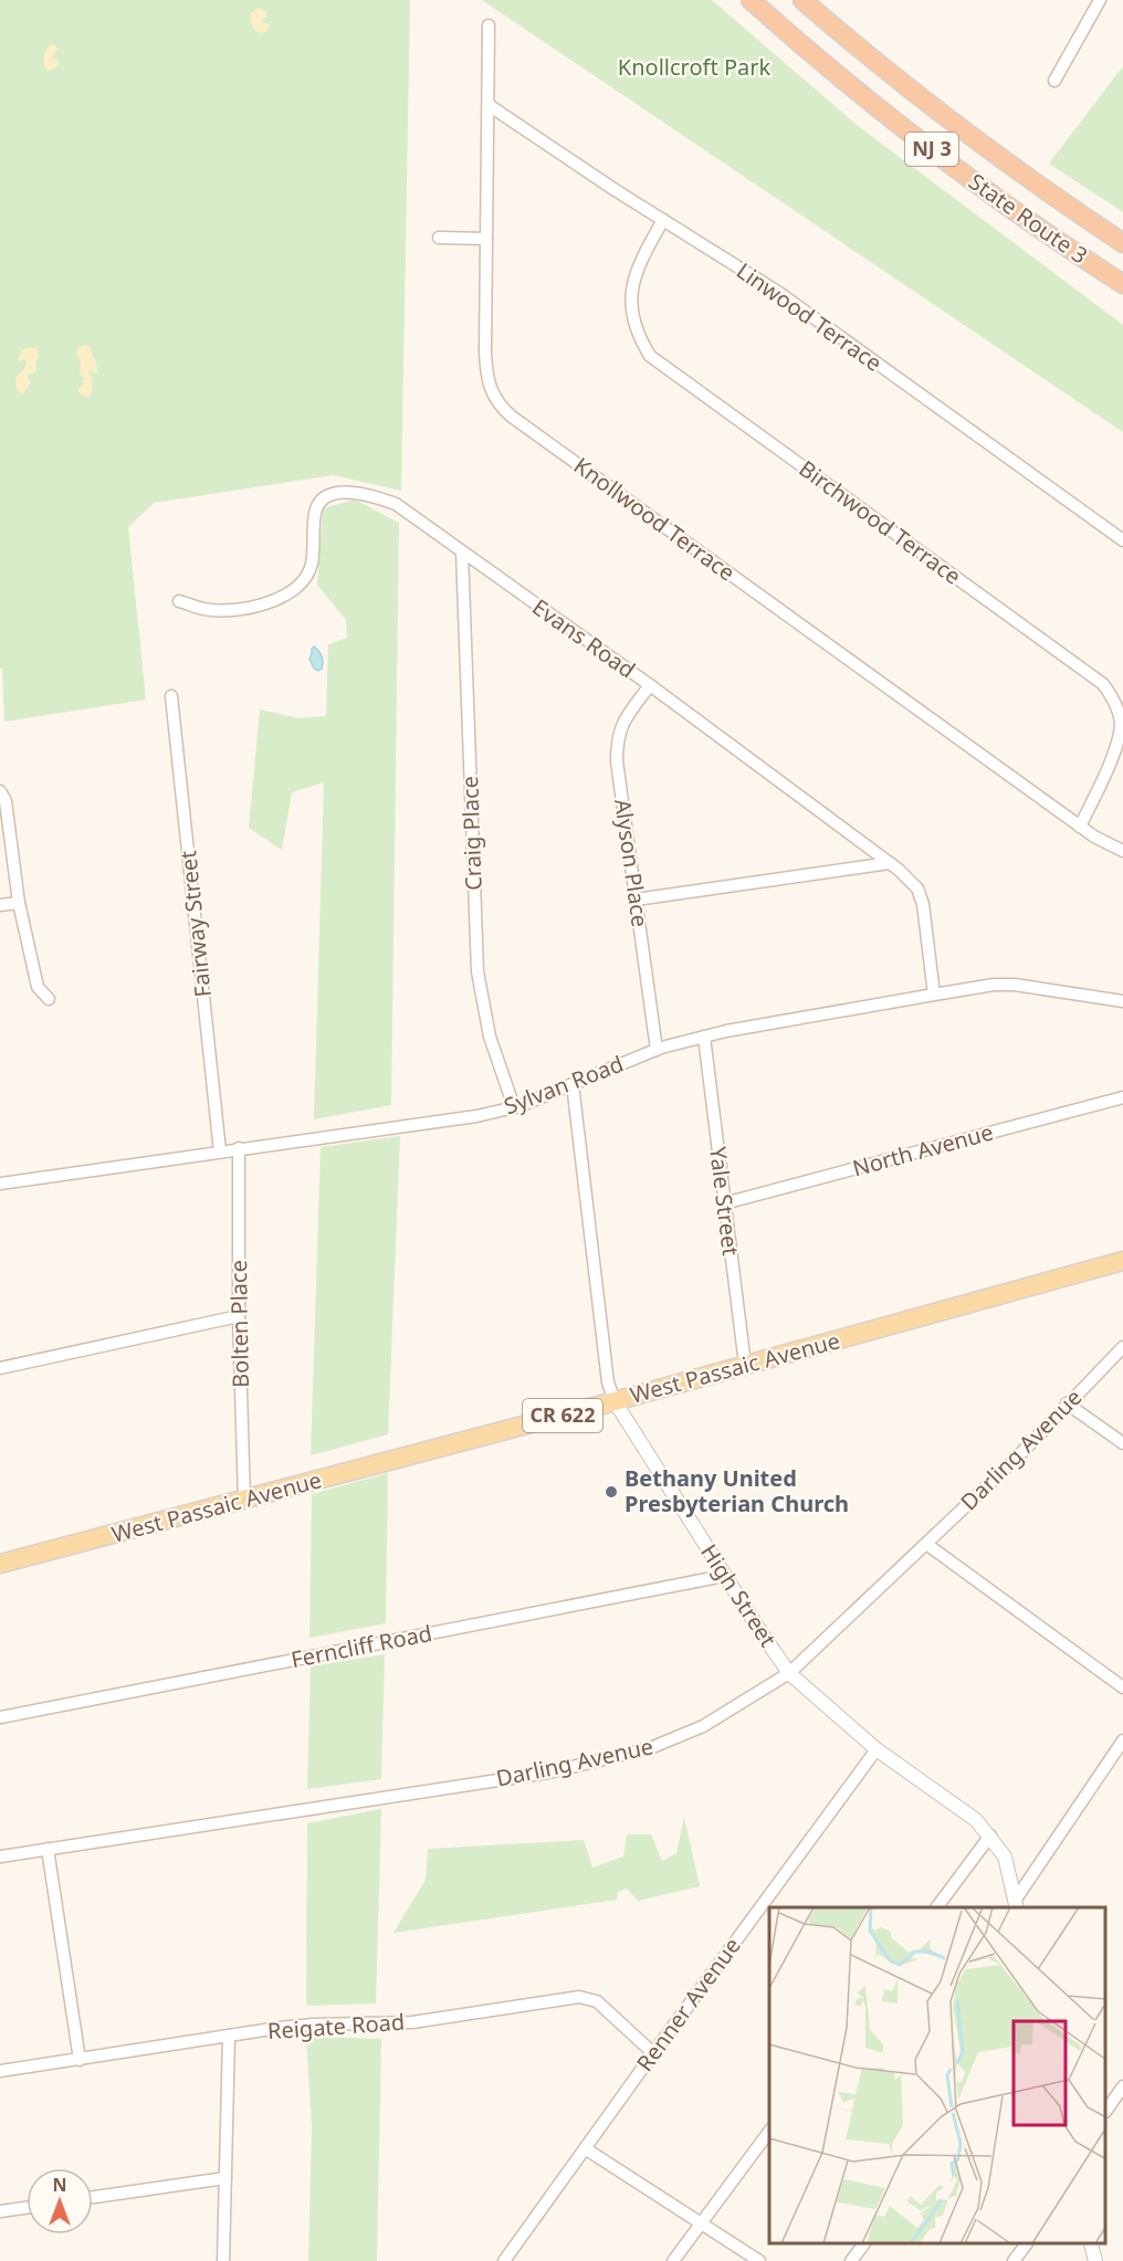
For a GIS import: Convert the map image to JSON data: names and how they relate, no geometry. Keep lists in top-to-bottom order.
{
  "streets": {
    "highway": ["NJ 3", "State Route 3"],
    "main road": ["West Passaic Avenue", "CR 622"],
    "street": [
      "Linwood Terrace",
      "Knollwood Terrace",
      "Birchwood Terrace",
      "Evans Road",
      "Craig Place",
      "Alyson Place",
      "Fairway Street",
      "Sylvan Road",
      "North Avenue",
      "Yale Street",
      "Bolten Place",
      "Darling Avenue",
      "High Street",
      "Ferncliff Road",
      "Renner Avenue",
      "Reigate Road"
    ]
  },
  "crossings": [
    ["Linwood Terrace", "Knollwood Terrace"],
    ["Linwood Terrace", "Birchwood Terrace"],
    ["Knollwood Terrace", "Birchwood Terrace"],
    ["Evans Road", "Craig Place"],
    ["Evans Road", "Alyson Place"],
    ["Evans Road", "Sylvan Road"],
    ["Craig Place", "Sylvan Road"],
    ["Alyson Place", "Sylvan Road"],
    ["Fairway Street", "Sylvan Road"],
    ["Sylvan Road", "Yale Street"],
    ["Sylvan Road", "Bolten Place"],
    ["Sylvan Road", "High Street"],
    ["North Avenue", "Yale Street"],
    ["Yale Street", "West Passaic Avenue"],
    ["Bolten Place", "West Passaic Avenue"],
    ["West Passaic Avenue", "High Street"],
    ["Darling Avenue", "High Street"],
    ["High Street", "Ferncliff Road"],
    ["High Street", "Renner Avenue"],
    ["Renner Avenue", "Reigate Road"]
  ],
  "parks": ["Knollcroft Park"],
  "places": ["Bethany United Presbyterian Church"],
  "north": "top"
}
